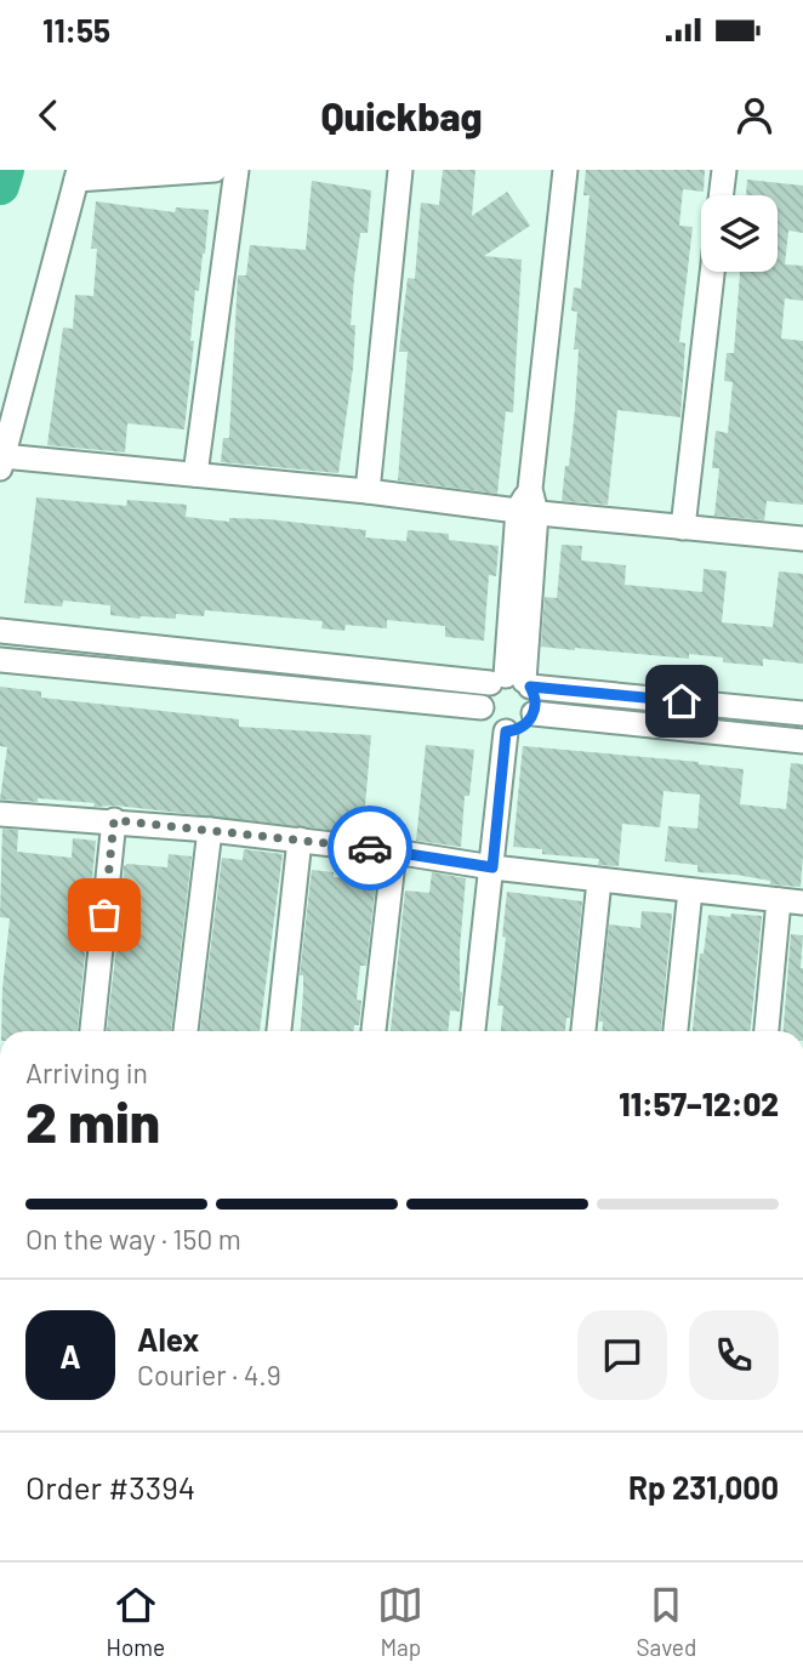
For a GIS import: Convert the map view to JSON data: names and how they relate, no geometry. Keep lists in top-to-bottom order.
{
  "page": {
    "status": "11:55",
    "header": "Quickbag",
    "heading": ["2 min", "Arriving in", "11:57–12:02"],
    "panel": [
      "Alex",
      "Courier · 4.9",
      "Order #3394",
      "Rp 231,000"
    ],
    "bar": "On the way · 150 m",
    "round": "A",
    "tabs": ["Home", "Map", "Saved"]
  }
}
